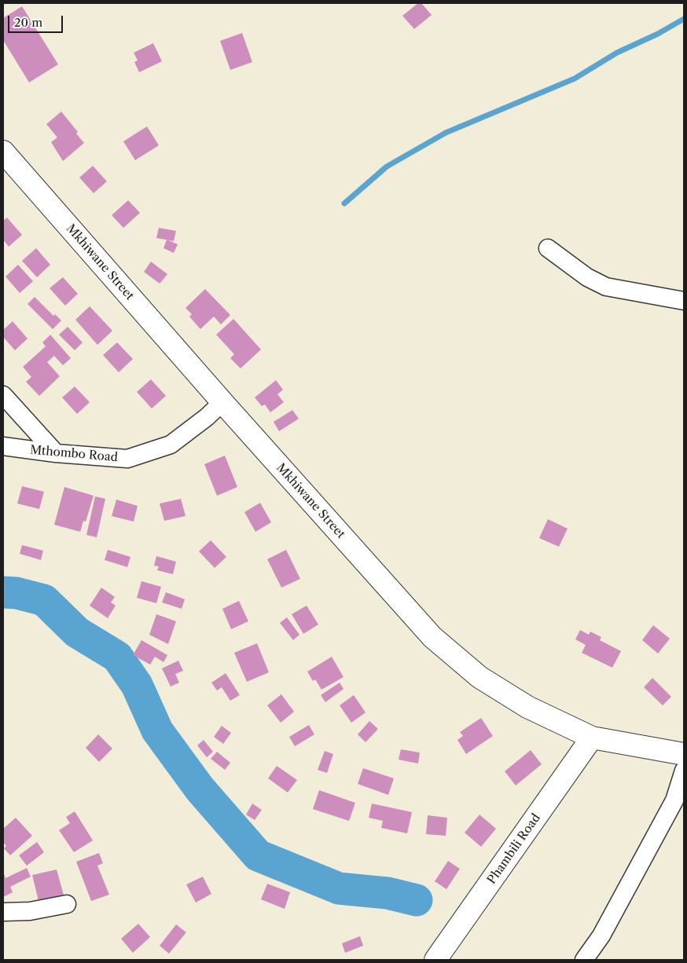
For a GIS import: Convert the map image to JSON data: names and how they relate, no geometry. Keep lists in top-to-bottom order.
{
  "streets": {
    "street": ["Mkhiwane Street", "Mthombo Road", "Phambili Road"]
  },
  "crossings": [
    ["Mkhiwane Street", "Mthombo Road"],
    ["Mkhiwane Street", "Phambili Road"]
  ],
  "scale_bar": "20 m"
}
